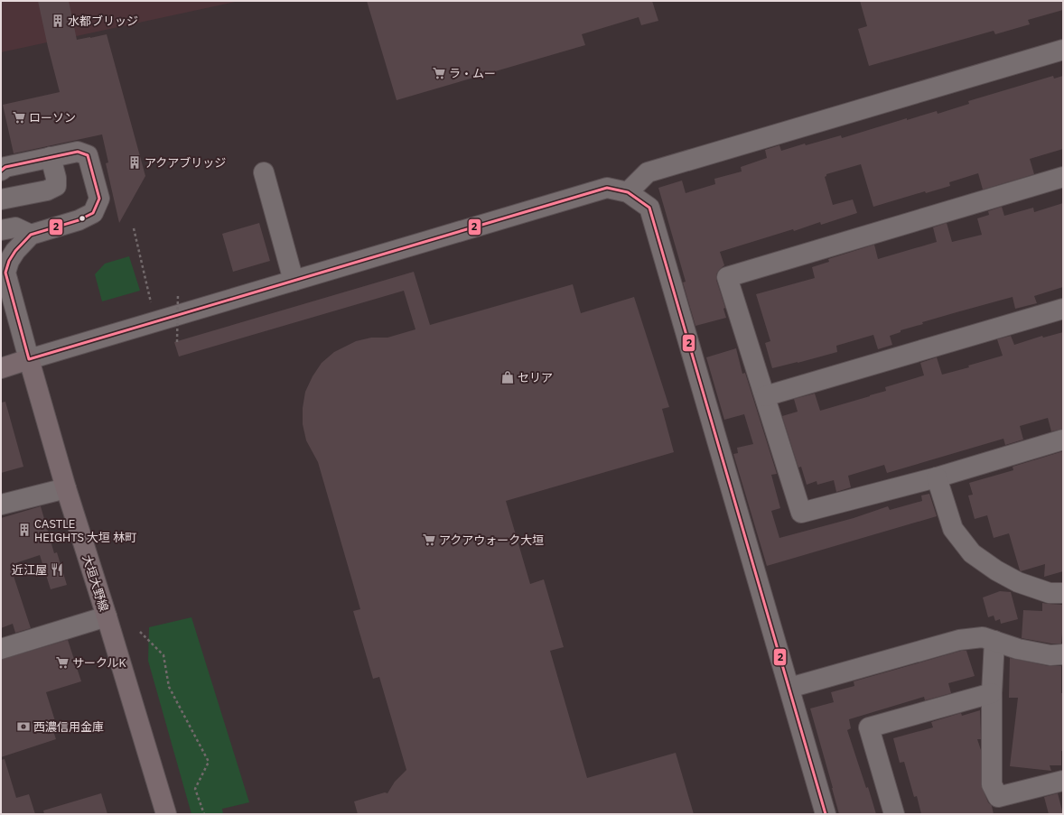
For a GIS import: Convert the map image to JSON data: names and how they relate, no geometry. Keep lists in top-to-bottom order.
{
  "streets": {
    "main road": ["大垣大野線"]
  },
  "places": {
    "building": ["水都ブリッジ", "アクアブリッジ", "CASTLE HEIGHTS 大垣 林町"],
    "supermarket": [
      "ラ・ムー",
      "ローソン",
      "アクアウォーク大垣",
      "サークルK"
    ],
    "shop": ["セリア"],
    "restaurant": ["近江屋"],
    "bank": ["西濃信用金庫"]
  },
  "lines": ["transit line 2"]
}
